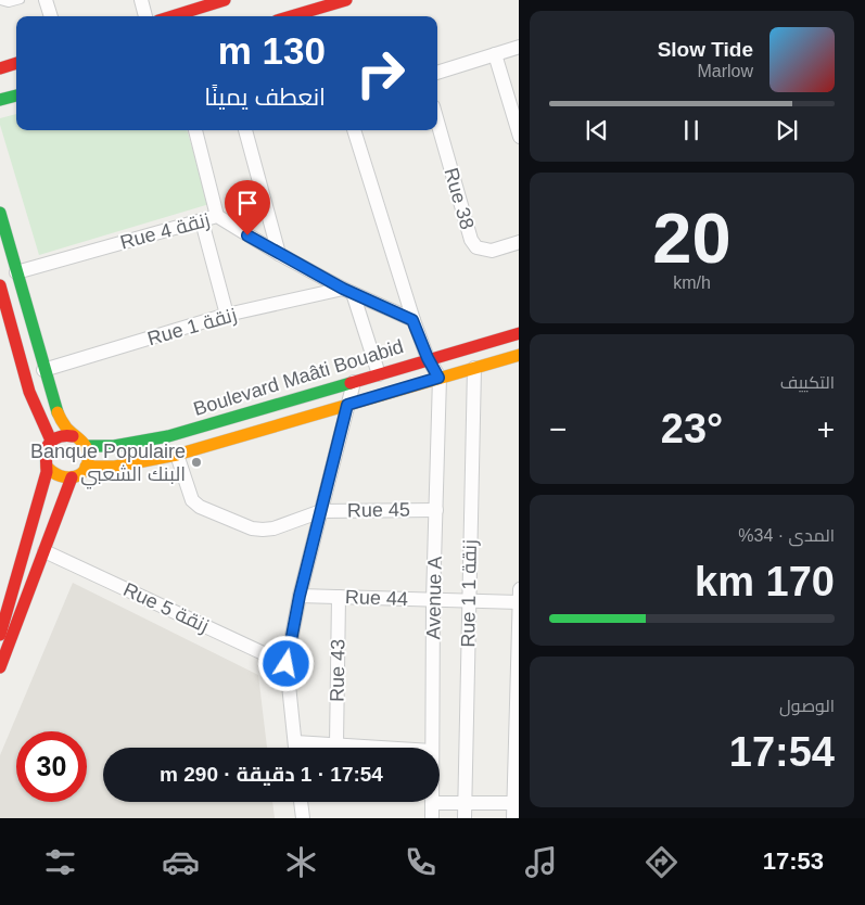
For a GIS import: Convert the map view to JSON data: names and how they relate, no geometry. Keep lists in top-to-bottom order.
{
  "streets": {
    "street": [
      "Rue 38",
      "Rue 4 زنقة",
      "Rue 1 زنقة",
      "Boulevard Maâti Bouabid",
      "Rue 45",
      "Rue 1 زنقة 1",
      "Rue 44",
      "Avenue A",
      "Rue 5 زنقة",
      "Rue 43"
    ]
  },
  "crossings": [
    ["Rue 4 زنقة", "Rue 1 زنقة"],
    ["Boulevard Maâti Bouabid", "Rue 45"],
    ["Boulevard Maâti Bouabid", "Rue 1 زنقة 1"],
    ["Boulevard Maâti Bouabid", "Avenue A"],
    ["Rue 45", "Avenue A"],
    ["Rue 1 زنقة 1", "Rue 44"],
    ["Rue 44", "Avenue A"],
    ["Rue 44", "Rue 43"]
  ],
  "places": ["Banque Populaire البنك الشعبي"],
  "page": {
    "turn": ["130 m", "انعطف يمينًا"],
    "song": ["Slow Tide", "Marlow"],
    "tile": [
      ["20", "km/h"],
      "التكييف",
      ["المدى · 34%", "170 km"],
      ["الوصول", "17:54"]
    ],
    "heat": ["−", "23°", "+"],
    "limit": "30",
    "trip": "17:54 · 1 دقيقة · 290 m",
    "tabs": "17:53"
  }
}
